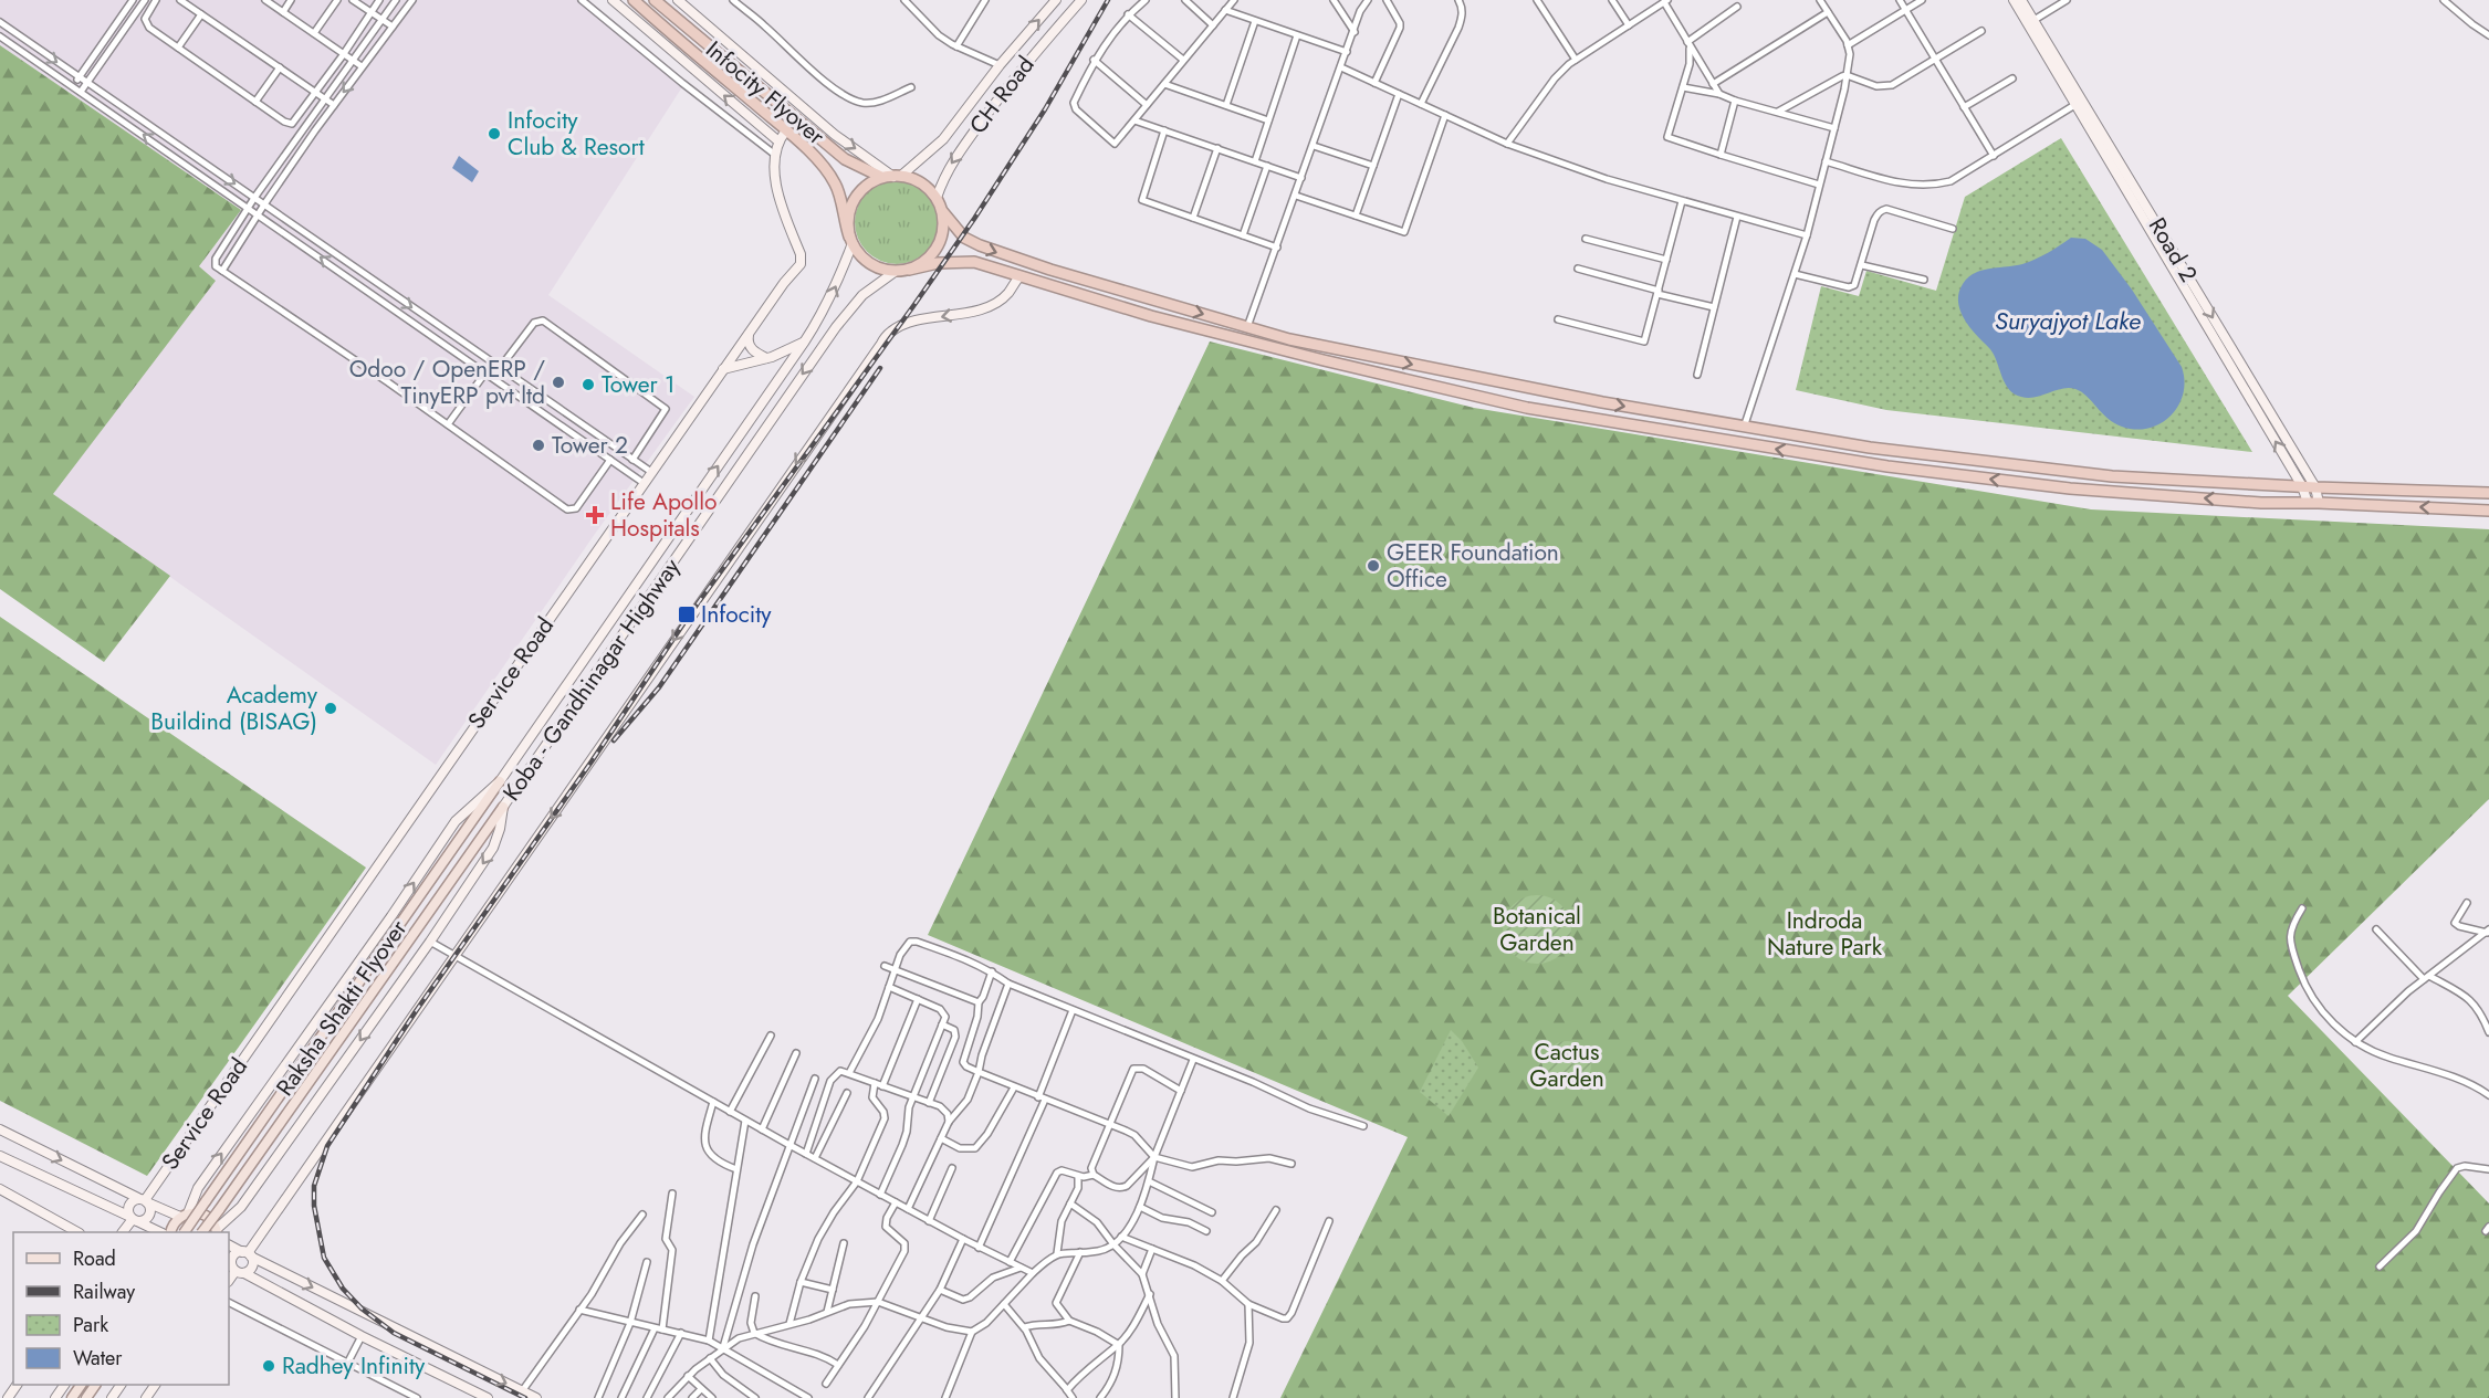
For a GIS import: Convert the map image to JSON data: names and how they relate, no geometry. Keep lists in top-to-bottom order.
{
  "streets": {
    "highway": ["Infocity Flyover"],
    "main road": ["Raksha Shakti Flyover"],
    "street": [
      "CH Road",
      "Road 2",
      "Service Road",
      "Koba - Gandhinagar Highway"
    ]
  },
  "crossings": [
    ["Infocity Flyover", "CH Road"],
    ["Infocity Flyover", "Koba - Gandhinagar Highway"],
    ["CH Road", "Koba - Gandhinagar Highway"],
    ["Koba - Gandhinagar Highway", "Raksha Shakti Flyover"]
  ],
  "water": ["Suryajyot Lake"],
  "parks": ["Botanical Garden", "Indroda Nature Park", "Cactus Garden"],
  "places": {
    "other": [
      "Infocity Club & Resort",
      "Odoo / OpenERP / TinyERP pvt ltd",
      "Tower 1",
      "Tower 2",
      "GEER Foundation Office",
      "Academy Buildind (BISAG)",
      "Radhey Infinity"
    ],
    "health": ["Life Apollo Hospitals"],
    "transit": ["Infocity"]
  },
  "legend": [
    "Road",
    "Railway",
    "Park",
    "Water"
  ]
}
